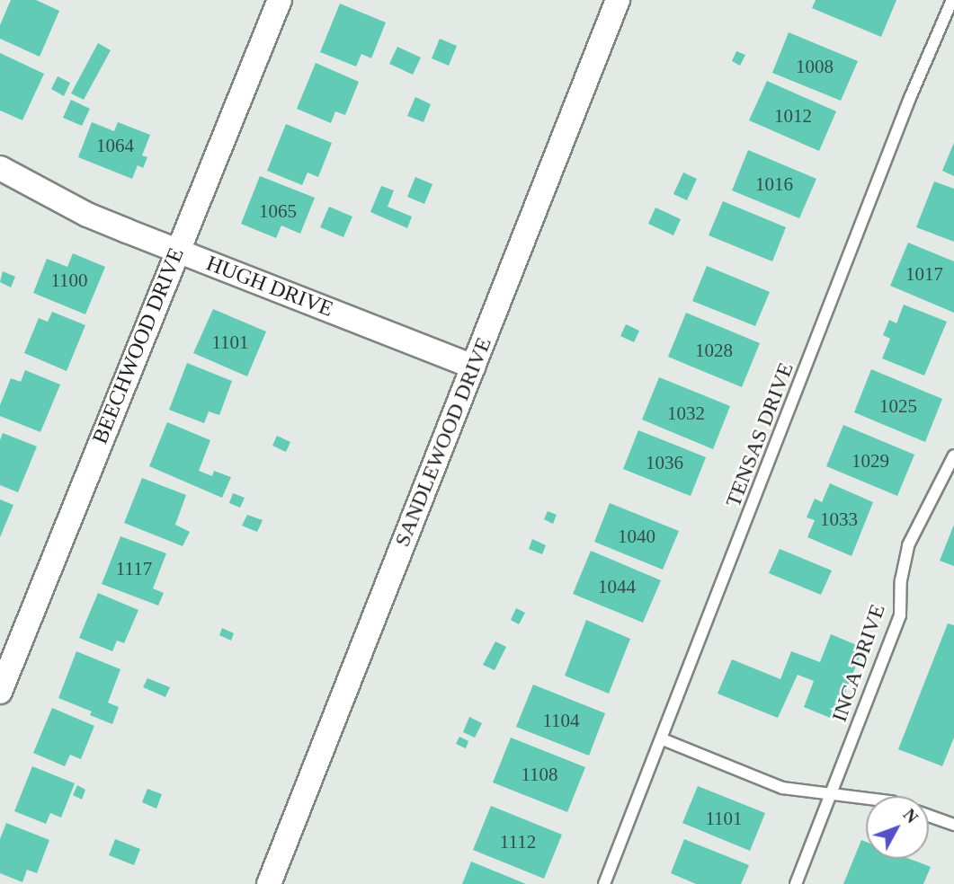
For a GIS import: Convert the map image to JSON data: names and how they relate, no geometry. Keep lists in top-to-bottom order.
{
  "streets": {
    "street": ["HUGH DRIVE", "BEECHWOOD DRIVE", "SANDLEWOOD DRIVE"],
    "lane": ["TENSAS DRIVE", "INCA DRIVE"]
  },
  "crossings": [
    ["HUGH DRIVE", "BEECHWOOD DRIVE"],
    ["HUGH DRIVE", "SANDLEWOOD DRIVE"]
  ],
  "house_numbers": [
    "1008",
    "1012",
    "1064",
    "1016",
    "1065",
    "1017",
    "1100",
    "1101",
    "1028",
    "1025",
    "1032",
    "1029",
    "1036",
    "1033",
    "1040",
    "1117",
    "1044",
    "1104",
    "1108",
    "1101",
    "1112"
  ],
  "north": "top right"
}
